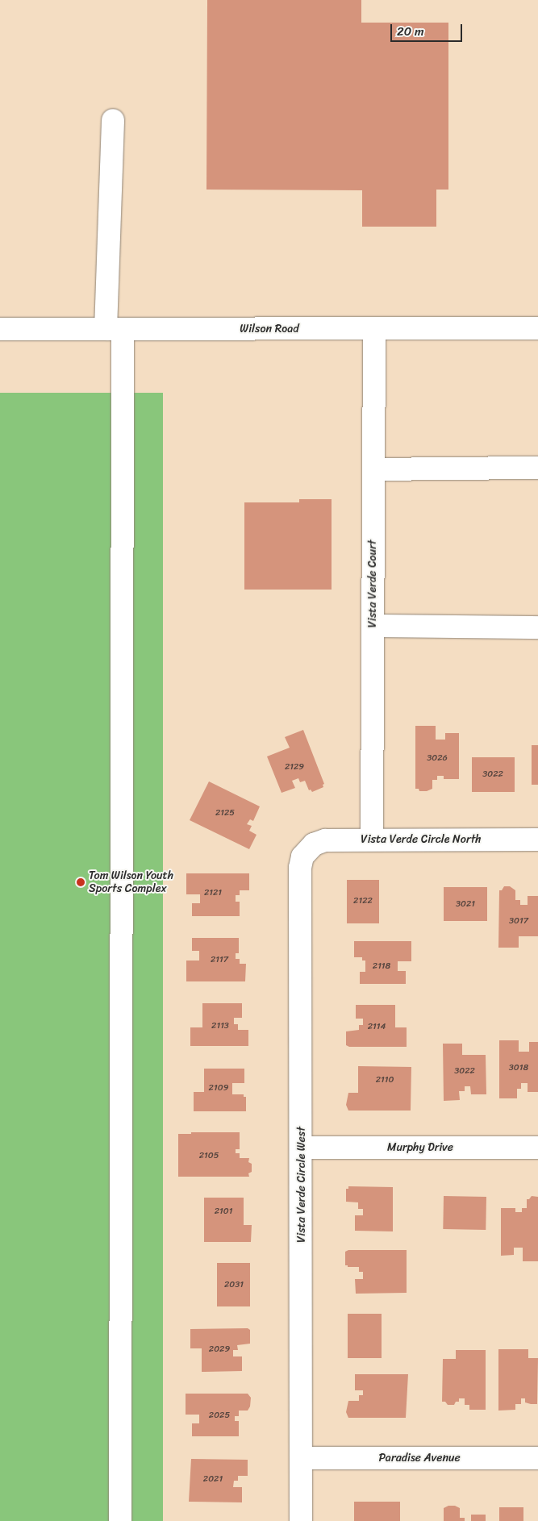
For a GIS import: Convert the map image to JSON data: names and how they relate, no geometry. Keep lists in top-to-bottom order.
{
  "streets": {
    "street": [
      "Wilson Road",
      "Vista Verde Court",
      "Vista Verde Circle North",
      "Murphy Drive",
      "Vista Verde Circle West",
      "Paradise Avenue"
    ]
  },
  "crossings": [
    ["Wilson Road", "Vista Verde Court"],
    ["Vista Verde Court", "Vista Verde Circle North"],
    ["Vista Verde Circle North", "Vista Verde Circle West"],
    ["Murphy Drive", "Vista Verde Circle West"],
    ["Vista Verde Circle West", "Paradise Avenue"]
  ],
  "places": ["Tom Wilson Youth Sports Complex"],
  "house_numbers": [
    "3026",
    "2129",
    "3022",
    "2125",
    "2121",
    "2122",
    "3021",
    "3017",
    "2117",
    "2118",
    "2113",
    "2114",
    "3018",
    "3022",
    "2110",
    "2109",
    "2105",
    "2101",
    "2031",
    "2029",
    "2025",
    "2021"
  ],
  "scale_bar": "20 m"
}
